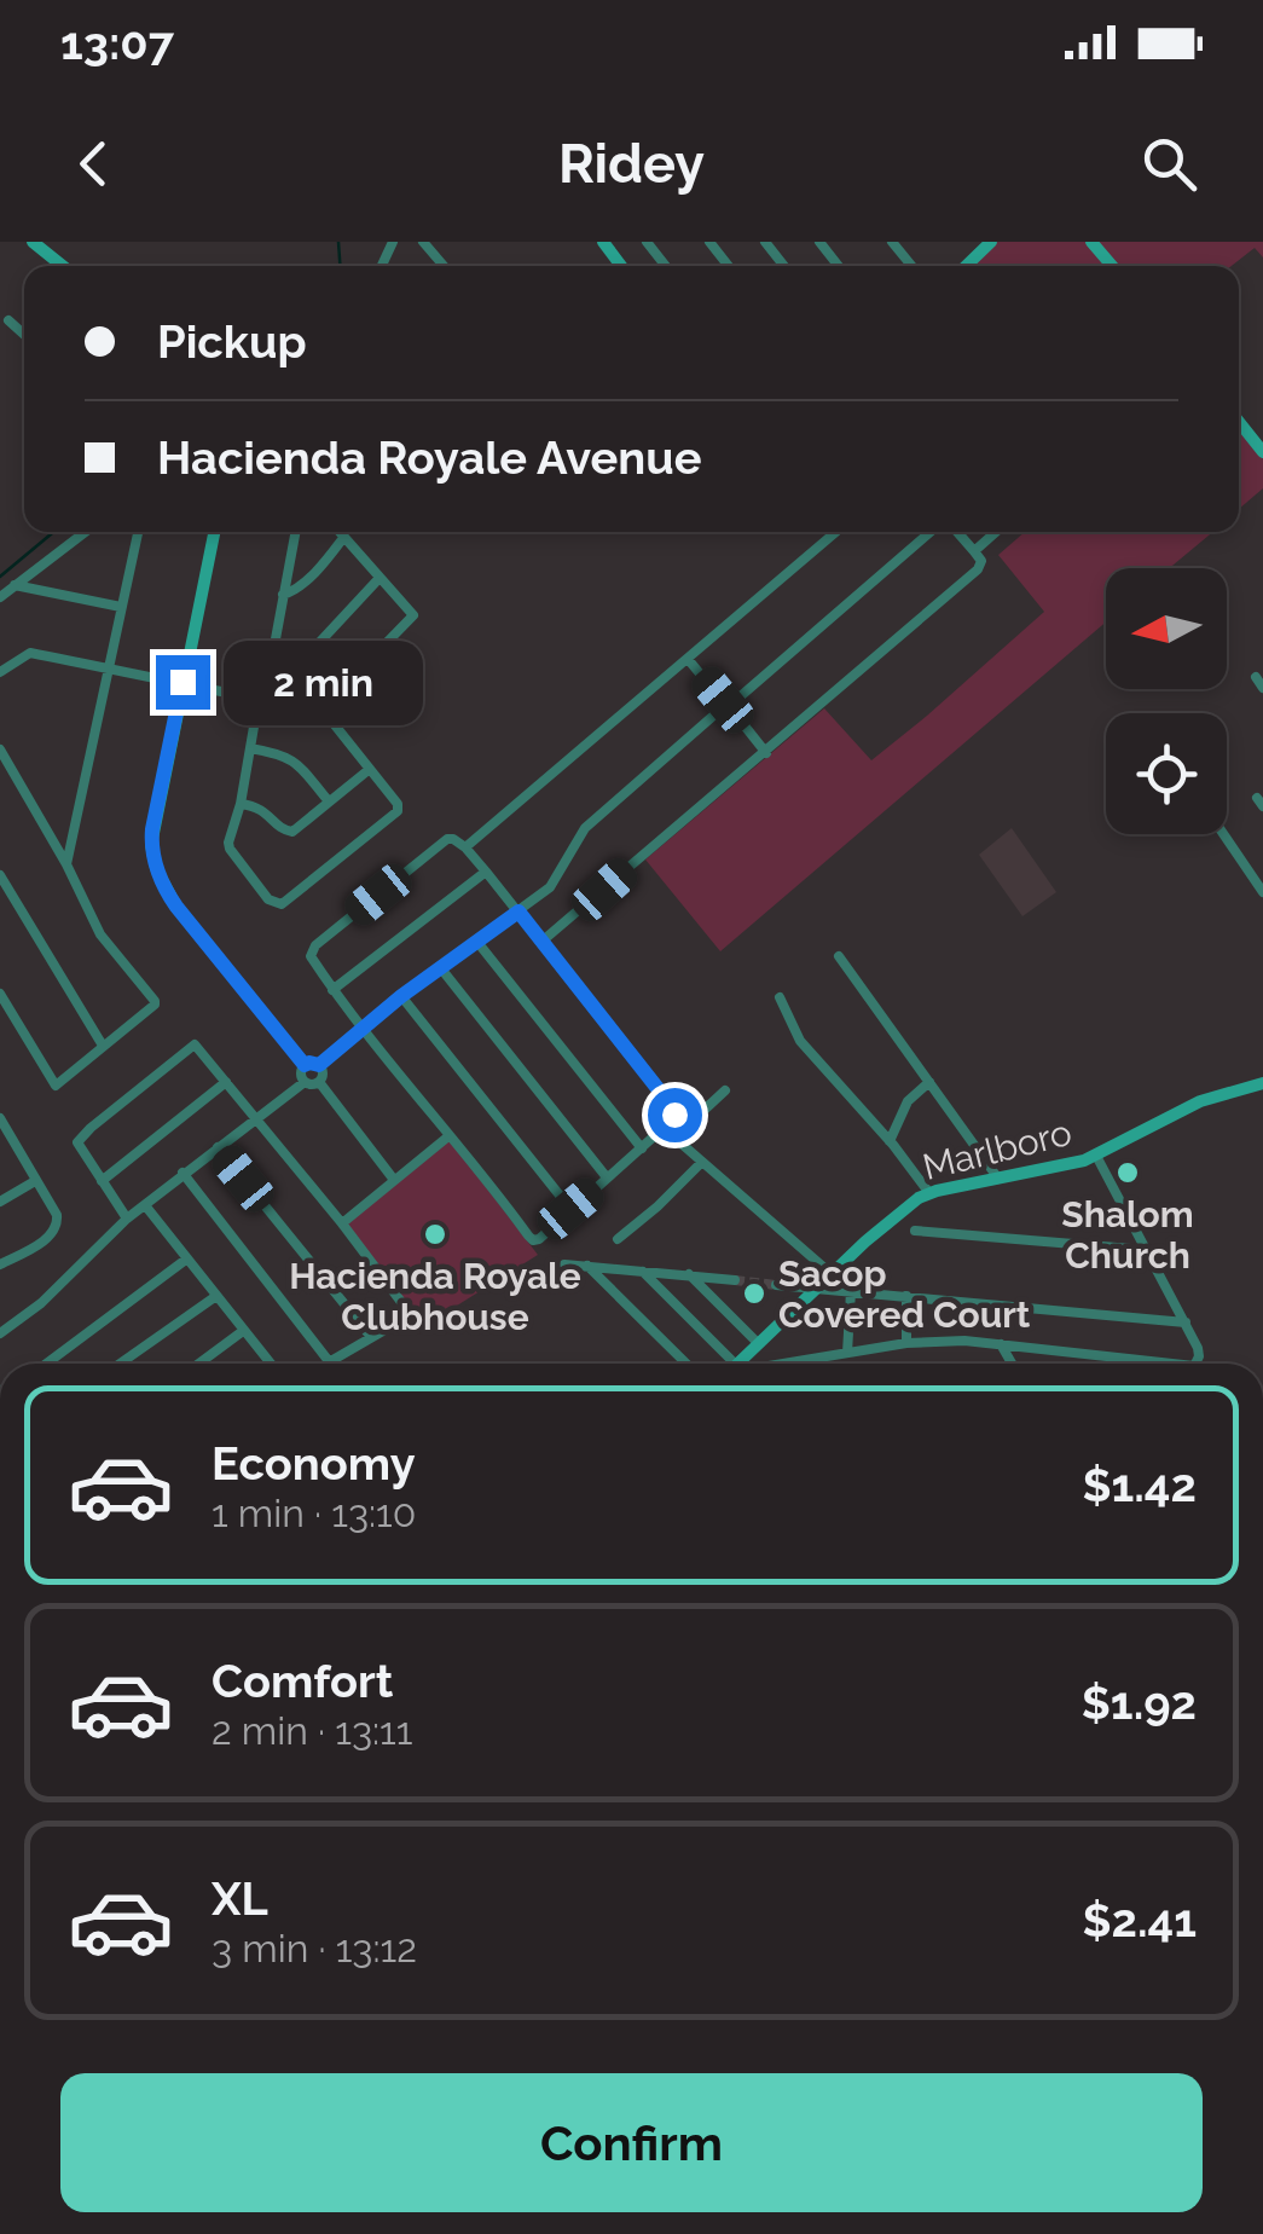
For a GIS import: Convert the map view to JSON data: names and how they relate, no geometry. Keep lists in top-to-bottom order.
{
  "streets": {
    "street": ["Marlboro"]
  },
  "places": ["Shalom Church", "Hacienda Royale Clubhouse", "Sacop Covered Court"],
  "north": "left",
  "page": {
    "status": "13:07",
    "header": "Ridey",
    "banner": ["Pickup", "Hacienda Royale Avenue"],
    "bubble": "2 min",
    "list": [
      {
        "name": "Economy",
        "note": "1 min · 13:10",
        "value": "$1.42"
      },
      {
        "name": "Comfort",
        "note": "2 min · 13:11",
        "value": "$1.92"
      },
      {
        "name": "XL",
        "note": "3 min · 13:12",
        "value": "$2.41"
      }
    ],
    "buttons": "Confirm"
  }
}
